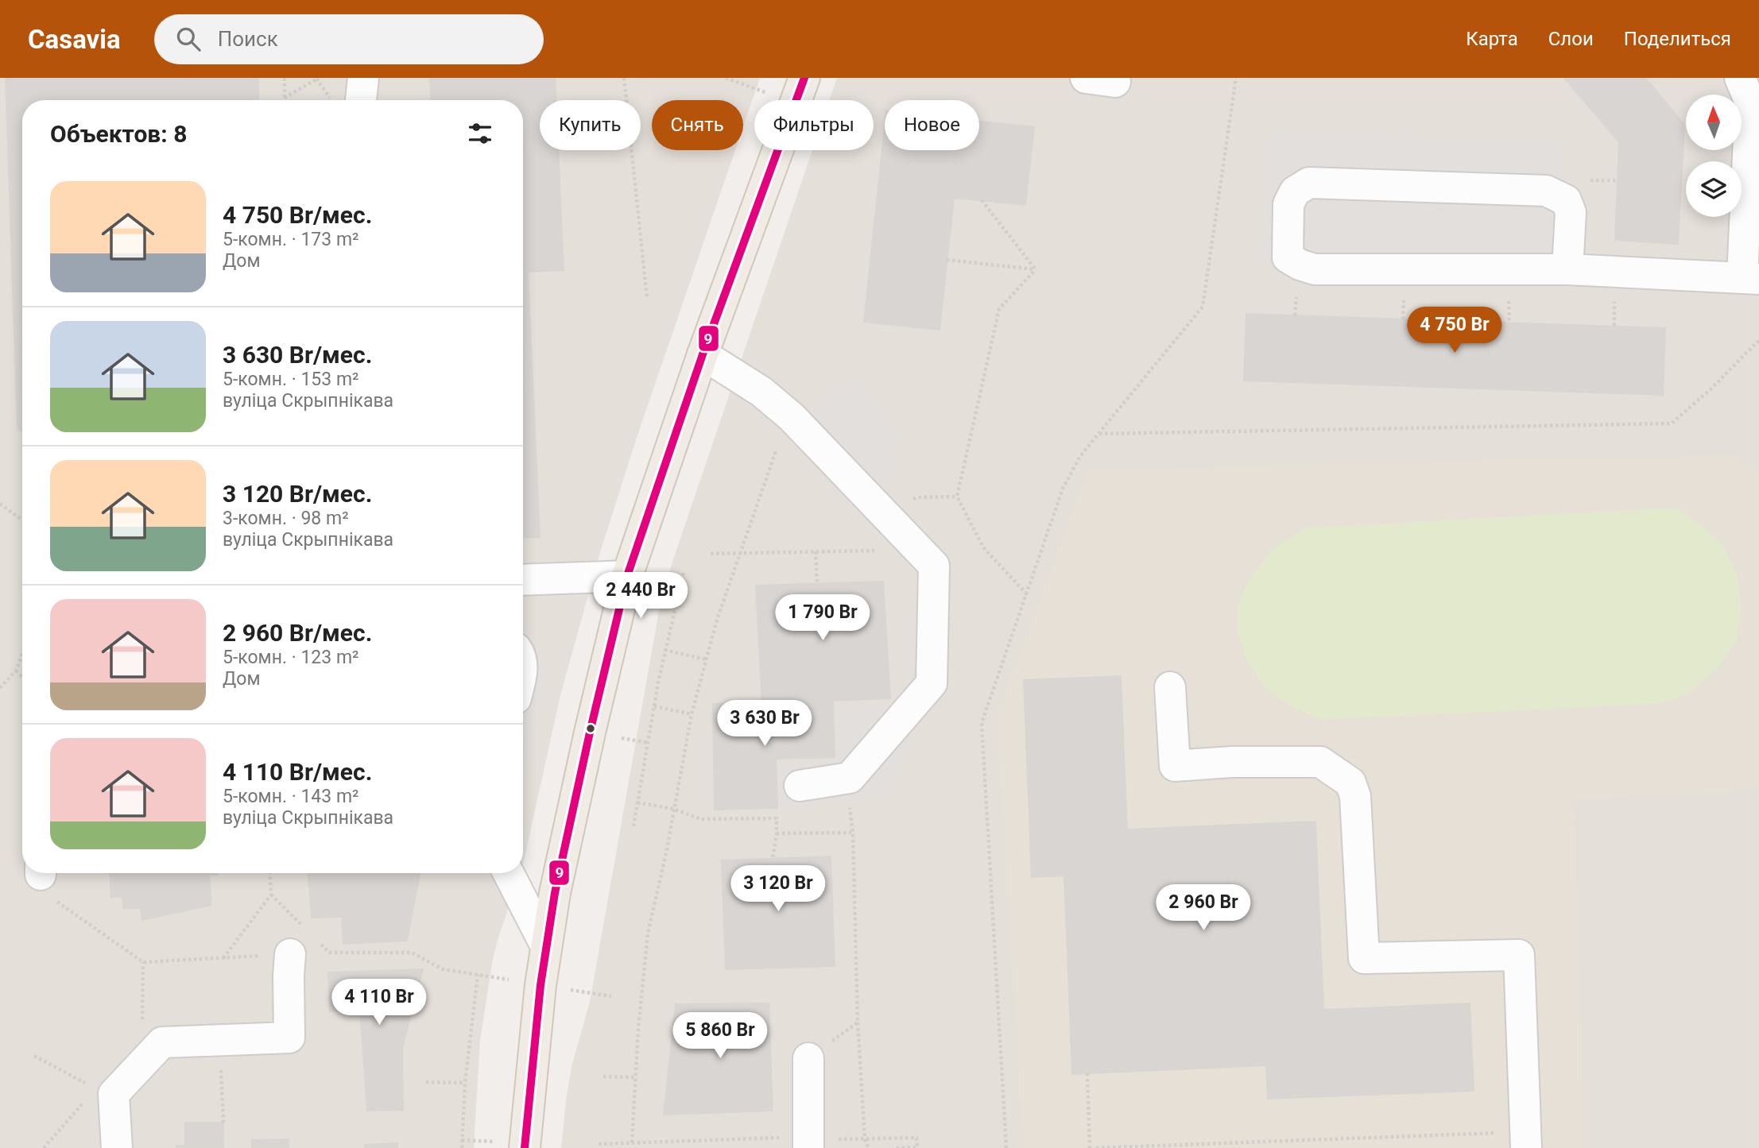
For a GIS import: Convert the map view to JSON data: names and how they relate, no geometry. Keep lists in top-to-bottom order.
{
  "lines": ["transit line 9"],
  "north": "top",
  "page": {
    "header": "Casavia",
    "search": "Поиск",
    "nav": ["Карта", "Слои", "Поделиться"],
    "chip": [
      "Купить",
      "Снять",
      "Фильтры",
      "Новое"
    ],
    "heading": "Объектов: 8",
    "list": [
      {
        "name": "4 750 Br/мес.",
        "note": "5-комн. · 173 m² · Дом"
      },
      {
        "name": "3 630 Br/мес.",
        "note": "5-комн. · 153 m² · вуліца Скрыпнікава"
      },
      {
        "name": "3 120 Br/мес.",
        "note": "3-комн. · 98 m² · вуліца Скрыпнікава"
      },
      {
        "name": "2 960 Br/мес.",
        "note": "5-комн. · 123 m² · Дом"
      },
      {
        "name": "4 110 Br/мес.",
        "note": "5-комн. · 143 m² · вуліца Скрыпнікава"
      }
    ],
    "price": [
      "4 750 Br",
      "2 440 Br",
      "1 790 Br",
      "3 630 Br",
      "3 120 Br",
      "2 960 Br",
      "4 110 Br",
      "5 860 Br"
    ]
  }
}
